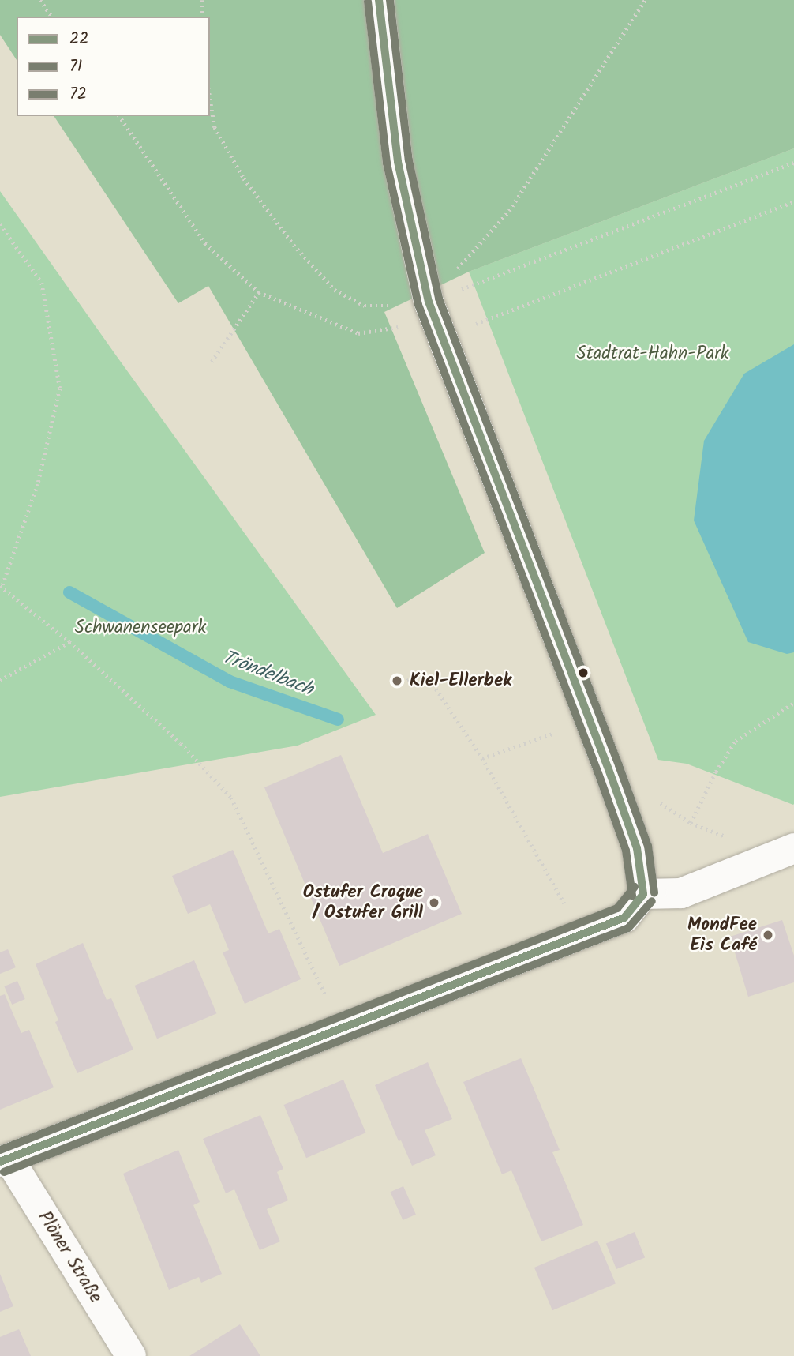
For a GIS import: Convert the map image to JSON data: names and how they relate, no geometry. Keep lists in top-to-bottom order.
{
  "streets": {
    "street": ["Plöner Straße"]
  },
  "water": ["Tröndelbach"],
  "parks": ["Stadtrat-Hahn-Park", "Schwanenseepark"],
  "places": ["Kiel-Ellerbek", "Ostufer Croque / Ostufer Grill", "MondFee Eis Café"],
  "lines": ["transit line 22", "transit line 72", "transit line 71"],
  "legend": ["22", "71", "72"]
}
